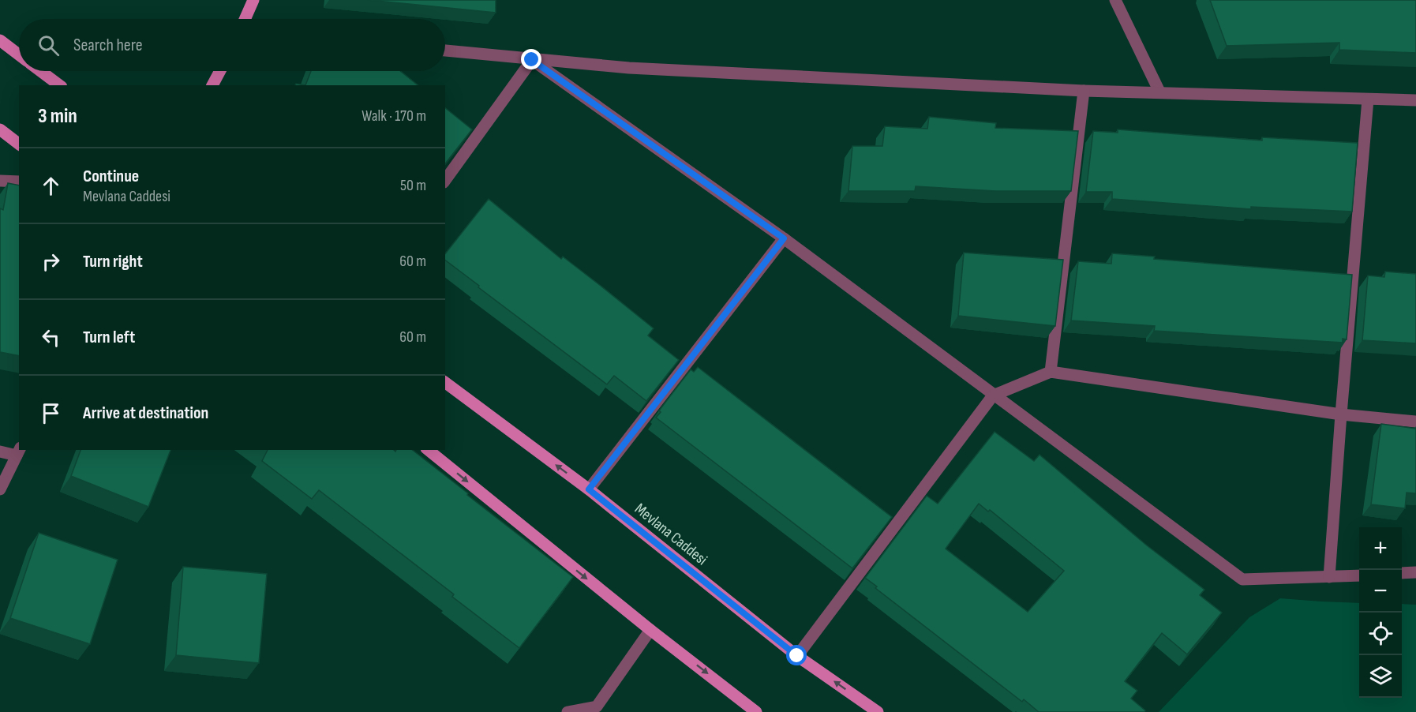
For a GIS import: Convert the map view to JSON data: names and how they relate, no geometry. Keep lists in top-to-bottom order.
{
  "streets": {
    "main road": ["Mevlana Caddesi"]
  },
  "page": {
    "search": "Search here",
    "heading": ["3 min", "Walk · 170 m"],
    "list": [
      ["Continue", "Mevlana Caddesi", "50 m"],
      ["Turn right", "60 m"],
      ["Turn left", "60 m"],
      "Arrive at destination"
    ],
    "map_buttons": ["+", "−"]
  }
}
